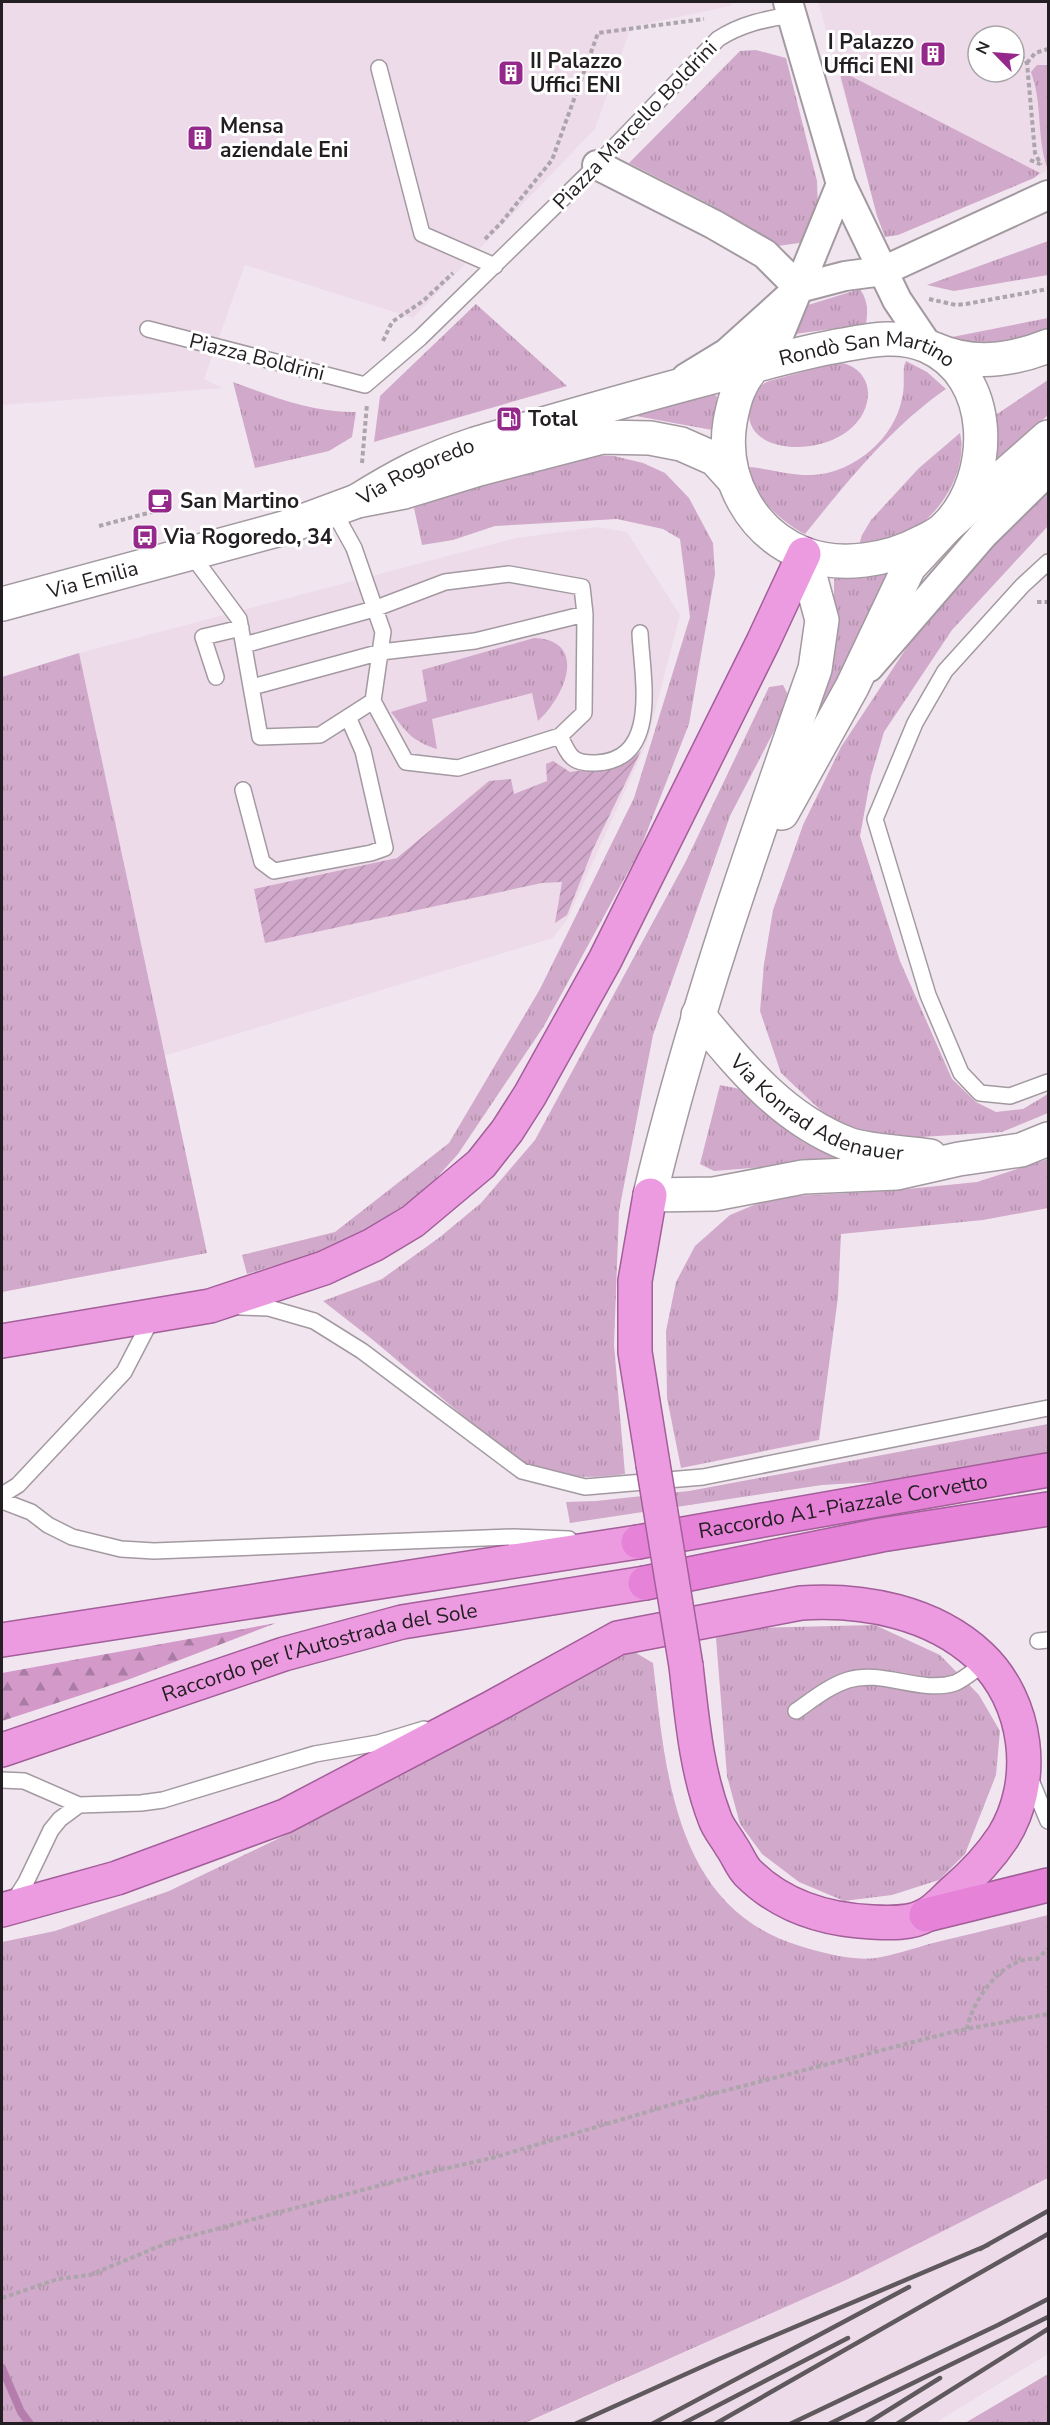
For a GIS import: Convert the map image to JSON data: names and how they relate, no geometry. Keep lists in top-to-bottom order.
{
  "streets": {
    "highway": ["Raccordo A1-Piazzale Corvetto", "Raccordo per l'Autostrada del Sole"],
    "street": [
      "Rondò San Martino",
      "Via Rogoredo",
      "Via Emilia",
      "Via Konrad Adenauer"
    ],
    "lane": ["Piazza Marcello Boldrini", "Piazza Boldrini"]
  },
  "crossings": [
    ["Piazza Marcello Boldrini", "Piazza Boldrini"],
    ["Rondò San Martino", "Via Rogoredo"],
    ["Via Rogoredo", "Via Emilia"],
    ["Raccordo A1-Piazzale Corvetto", "Raccordo per l'Autostrada del Sole"]
  ],
  "places": {
    "building": ["I Palazzo Uffici ENI", "II Palazzo Uffici ENI", "Mensa aziendale Eni"],
    "fuel station": ["Total"],
    "cafe": ["San Martino"],
    "bus stop": ["Via Rogoredo, 34"]
  },
  "north": "top left"
}
